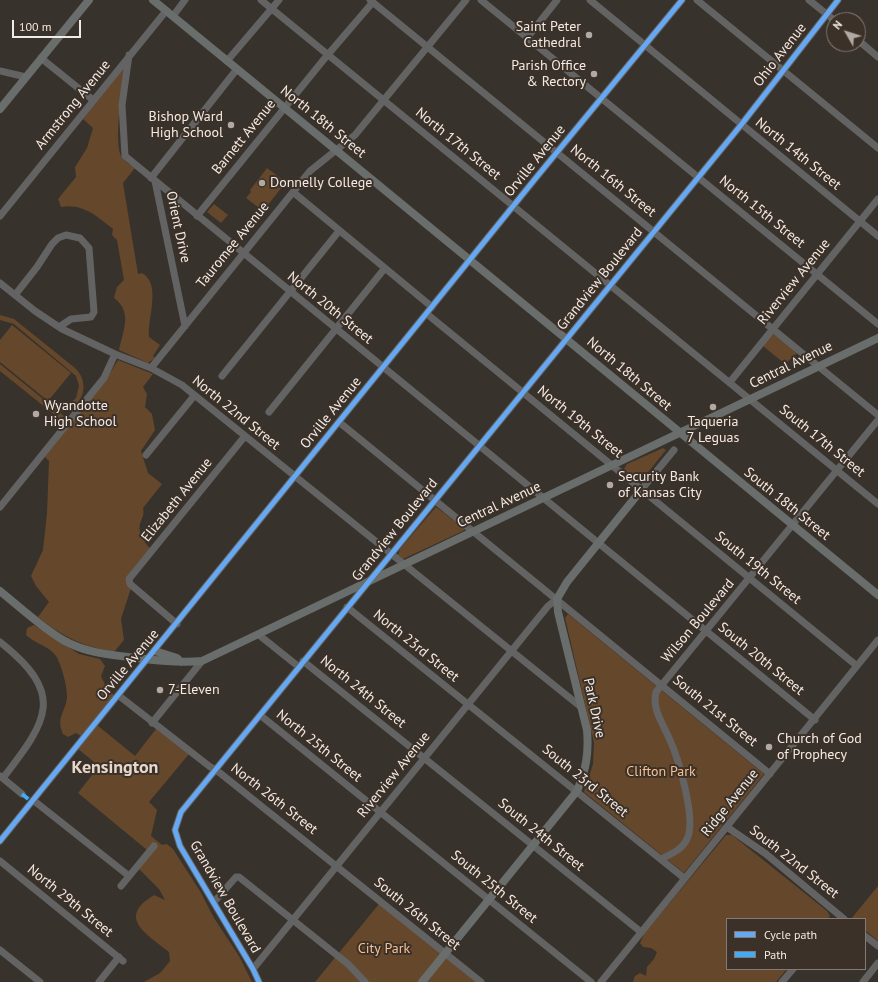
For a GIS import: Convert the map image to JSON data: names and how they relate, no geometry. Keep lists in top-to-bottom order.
{
  "streets": {
    "main road": [
      "North 18th Street",
      "Central Avenue",
      "South 18th Street",
      "Park Drive"
    ],
    "street": [
      "Ohio Avenue",
      "Armstrong Avenue",
      "Barnett Avenue",
      "North 17th Street",
      "North 14th Street",
      "Orville Avenue",
      "North 16th Street",
      "North 15th Street",
      "Orient Drive",
      "Tauromee Avenue",
      "Grandview Boulevard",
      "Riverview Avenue",
      "North 20th Street",
      "North 22nd Street",
      "North 19th Street",
      "South 17th Street",
      "Elizabeth Avenue",
      "South 19th Street",
      "Wilson Boulevard",
      "North 23rd Street",
      "South 20th Street",
      "North 24th Street",
      "South 21st Street",
      "North 25th Street",
      "South 23rd Street",
      "North 26th Street",
      "Ridge Avenue",
      "South 24th Street",
      "South 22nd Street",
      "South 25th Street",
      "North 29th Street",
      "South 26th Street"
    ]
  },
  "crossings": [
    ["Ohio Avenue", "North 14th Street"],
    ["Ohio Avenue", "Grandview Boulevard"],
    ["Armstrong Avenue", "North 18th Street"],
    ["Armstrong Avenue", "North 20th Street"],
    ["North 18th Street", "Barnett Avenue"],
    ["North 18th Street", "Orville Avenue"],
    ["North 18th Street", "Tauromee Avenue"],
    ["North 18th Street", "Grandview Boulevard"],
    ["North 18th Street", "Central Avenue"],
    ["North 18th Street", "South 18th Street"],
    ["Barnett Avenue", "North 17th Street"],
    ["Barnett Avenue", "North 16th Street"],
    ["Barnett Avenue", "North 20th Street"],
    ["North 17th Street", "Orville Avenue"],
    ["North 17th Street", "Tauromee Avenue"],
    ["North 17th Street", "Grandview Boulevard"],
    ["North 17th Street", "Riverview Avenue"],
    ["North 17th Street", "Central Avenue"],
    ["North 17th Street", "South 17th Street"],
    ["North 14th Street", "Orville Avenue"],
    ["North 14th Street", "Grandview Boulevard"],
    ["North 14th Street", "Riverview Avenue"],
    ["Orville Avenue", "North 16th Street"],
    ["Orville Avenue", "North 15th Street"],
    ["Orville Avenue", "North 20th Street"],
    ["Orville Avenue", "North 22nd Street"],
    ["Orville Avenue", "North 19th Street"],
    ["Orville Avenue", "Elizabeth Avenue"],
    ["Orville Avenue", "South 21st Street"],
    ["Orville Avenue", "North 26th Street"],
    ["North 16th Street", "Tauromee Avenue"],
    ["North 16th Street", "Grandview Boulevard"],
    ["North 16th Street", "Riverview Avenue"],
    ["North 16th Street", "Central Avenue"],
    ["North 15th Street", "Grandview Boulevard"],
    ["North 15th Street", "Riverview Avenue"],
    ["Orient Drive", "Tauromee Avenue"],
    ["Orient Drive", "North 20th Street"],
    ["Tauromee Avenue", "North 20th Street"],
    ["Tauromee Avenue", "North 22nd Street"],
    ["Grandview Boulevard", "Riverview Avenue"],
    ["Grandview Boulevard", "North 20th Street"],
    ["Grandview Boulevard", "Central Avenue"],
    ["Grandview Boulevard", "North 22nd Street"],
    ["Grandview Boulevard", "North 19th Street"],
    ["Grandview Boulevard", "North 23rd Street"],
    ["Grandview Boulevard", "North 24th Street"],
    ["Grandview Boulevard", "South 21st Street"],
    ["Grandview Boulevard", "North 25th Street"],
    ["Grandview Boulevard", "North 26th Street"],
    ["Riverview Avenue", "North 22nd Street"],
    ["Riverview Avenue", "North 23rd Street"],
    ["Riverview Avenue", "North 24th Street"],
    ["Riverview Avenue", "Park Drive"],
    ["Riverview Avenue", "South 21st Street"],
    ["Riverview Avenue", "North 25th Street"],
    ["Riverview Avenue", "South 23rd Street"],
    ["Riverview Avenue", "North 26th Street"],
    ["Riverview Avenue", "South 24th Street"],
    ["Riverview Avenue", "South 25th Street"],
    ["Riverview Avenue", "South 26th Street"],
    ["North 20th Street", "Central Avenue"],
    ["North 20th Street", "South 20th Street"],
    ["Central Avenue", "North 22nd Street"],
    ["Central Avenue", "North 19th Street"],
    ["Central Avenue", "South 17th Street"],
    ["Central Avenue", "South 18th Street"],
    ["Central Avenue", "North 24th Street"],
    ["Central Avenue", "South 21st Street"],
    ["Central Avenue", "North 26th Street"],
    ["North 22nd Street", "Elizabeth Avenue"],
    ["North 19th Street", "South 19th Street"],
    ["South 17th Street", "Wilson Boulevard"],
    ["South 18th Street", "Wilson Boulevard"],
    ["South 19th Street", "Wilson Boulevard"],
    ["South 19th Street", "Ridge Avenue"],
    ["Wilson Boulevard", "South 20th Street"],
    ["Wilson Boulevard", "South 21st Street"],
    ["Wilson Boulevard", "South 23rd Street"],
    ["North 23rd Street", "South 23rd Street"],
    ["South 20th Street", "Ridge Avenue"],
    ["North 24th Street", "South 24th Street"],
    ["Park Drive", "South 21st Street"],
    ["Park Drive", "South 23rd Street"],
    ["Park Drive", "South 24th Street"],
    ["Park Drive", "South 25th Street"],
    ["Park Drive", "South 26th Street"],
    ["South 21st Street", "Ridge Avenue"],
    ["North 25th Street", "South 25th Street"],
    ["South 23rd Street", "Ridge Avenue"],
    ["North 26th Street", "South 26th Street"],
    ["Ridge Avenue", "South 24th Street"],
    ["Ridge Avenue", "South 22nd Street"]
  ],
  "districts": ["Kensington"],
  "parks": ["Clifton Park", "City Park"],
  "places": [
    "Saint Peter Cathedral",
    "Parish Office & Rectory",
    "Bishop Ward High School",
    "Donnelly College",
    "Taqueria 7 Leguas",
    "Wyandotte High School",
    "Security Bank of Kansas City",
    "7-Eleven",
    "Church of God of Prophecy"
  ],
  "legend": ["Cycle path", "Path"],
  "scale_bar": "100 m",
  "north": "top left"
}
